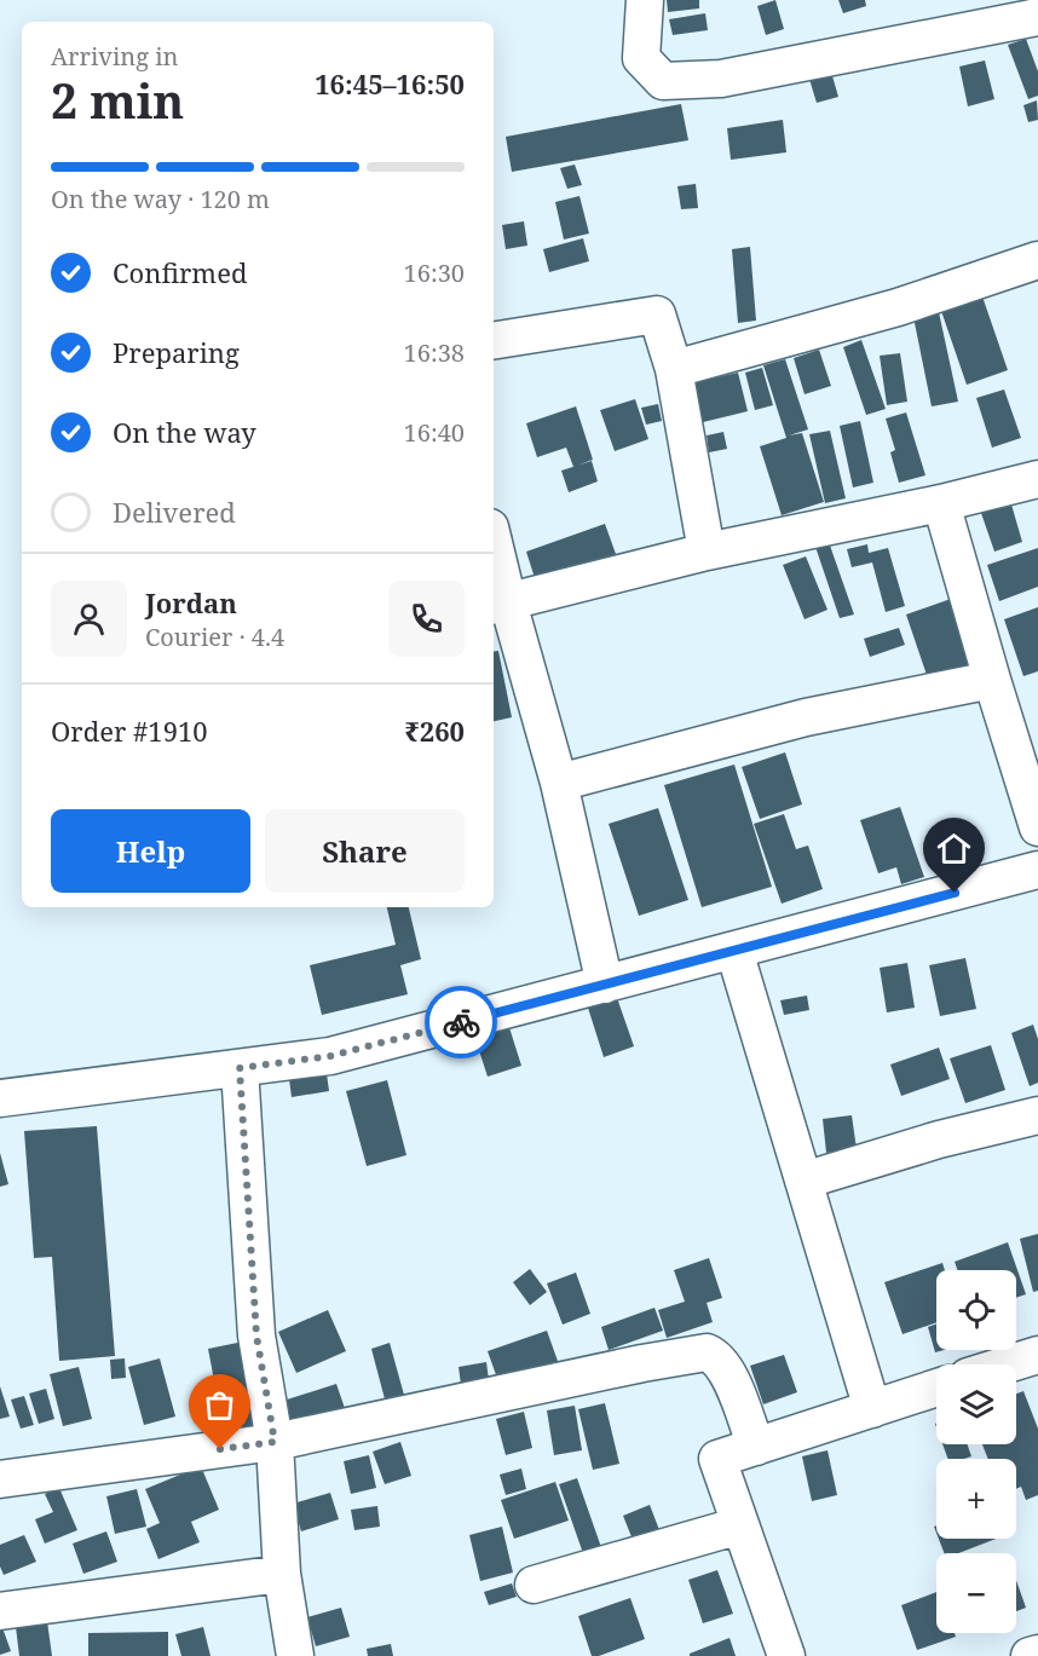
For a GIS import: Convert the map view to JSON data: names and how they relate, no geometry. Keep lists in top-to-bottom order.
{
  "page": {
    "heading": ["2 min", "Arriving in", "16:45–16:50"],
    "panel": [
      "Jordan",
      "Courier · 4.4",
      "Order #1910",
      "₹260"
    ],
    "bar": "On the way · 120 m",
    "list": [
      ["Confirmed", "16:30"],
      ["Preparing", "16:38"],
      ["On the way", "16:40"],
      "Delivered"
    ],
    "buttons": ["Help", "Share"],
    "map_buttons": ["+", "−"]
  }
}
